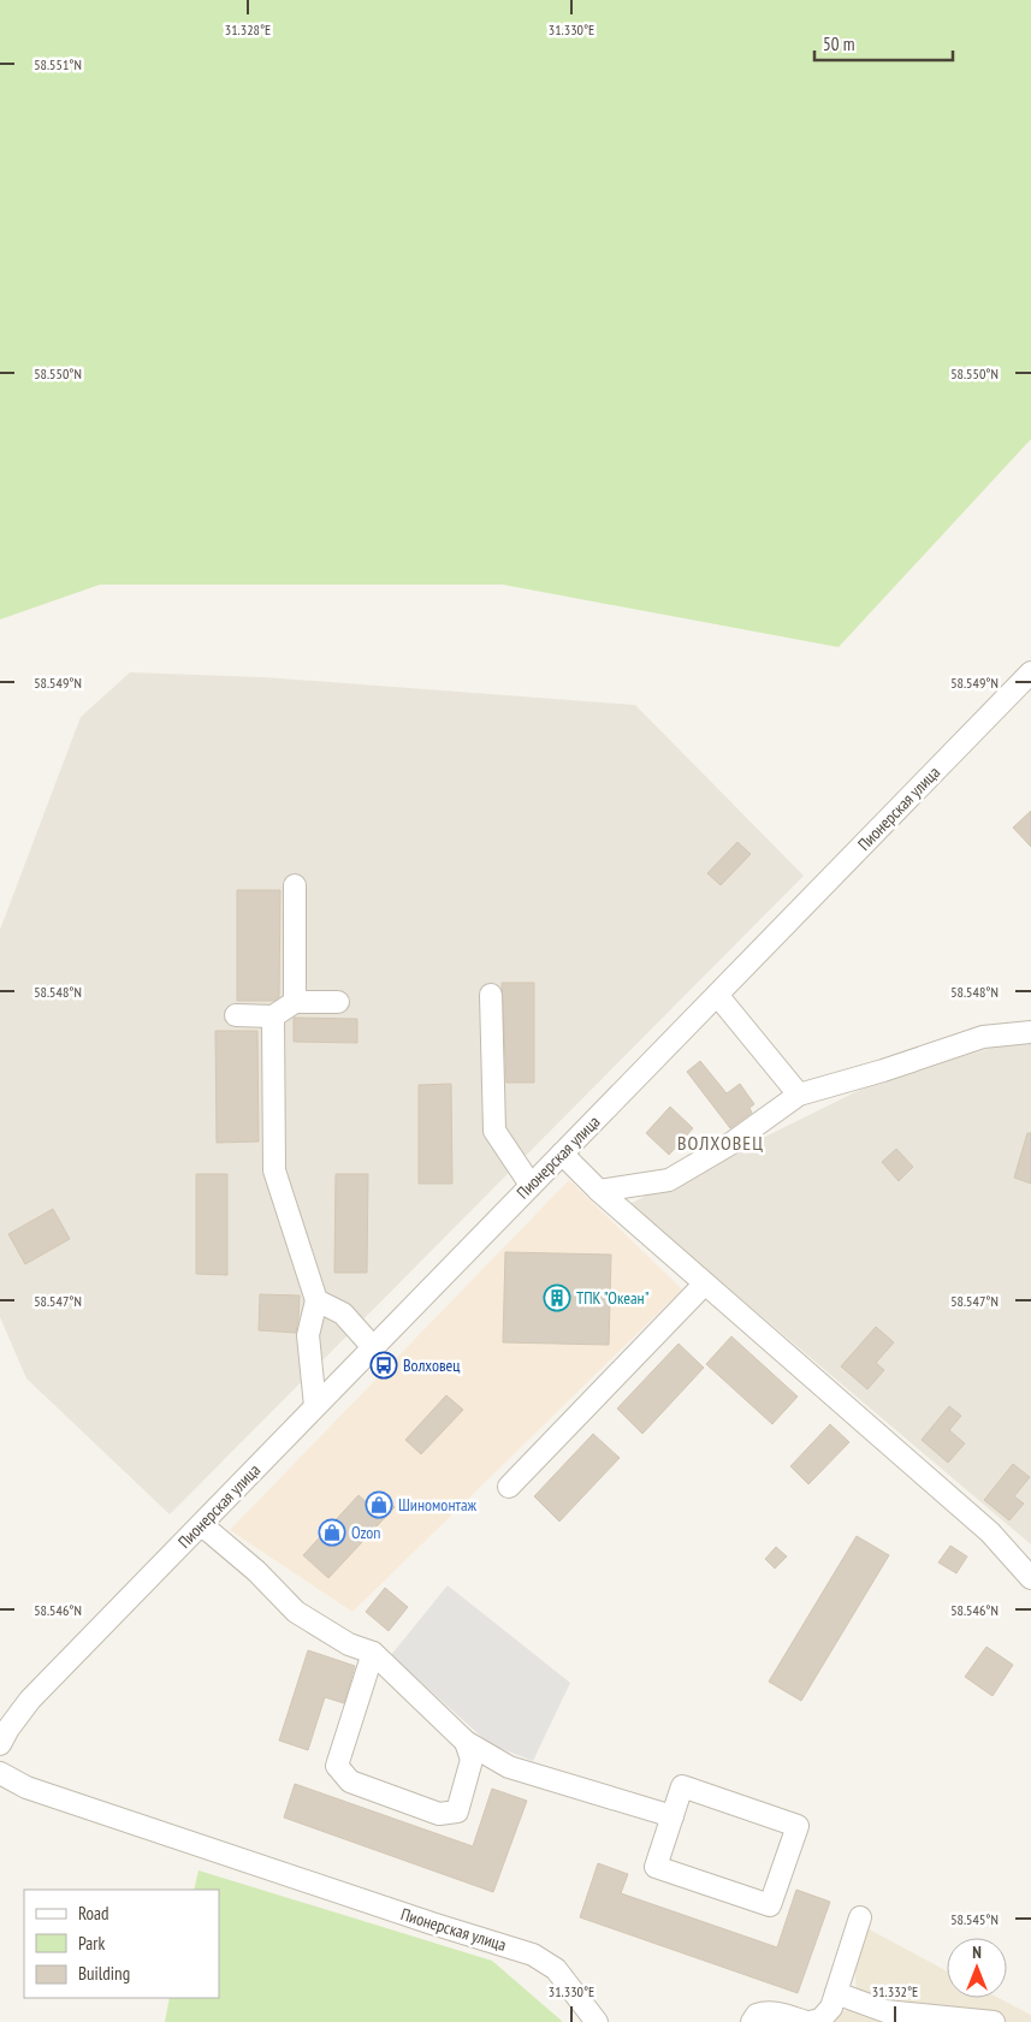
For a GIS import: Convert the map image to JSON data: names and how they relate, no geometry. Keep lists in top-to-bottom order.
{
  "streets": {
    "street": ["Пионерская улица"]
  },
  "districts": ["ВОЛХОВЕЦ"],
  "places": {
    "building": ["ТПК \"Океан\""],
    "bus stop": ["Волховец"],
    "shop": ["Шиномонтаж", "Ozon"]
  },
  "legend": ["Road", "Park", "Building"],
  "scale_bar": "50 m",
  "north": "top",
  "coordinates": [
    "31.328°E",
    "31.330°E",
    "58.551°N",
    "58.550°N",
    "58.549°N",
    "58.548°N",
    "58.547°N",
    "58.546°N",
    "58.545°N",
    "31.332°E"
  ]
}
